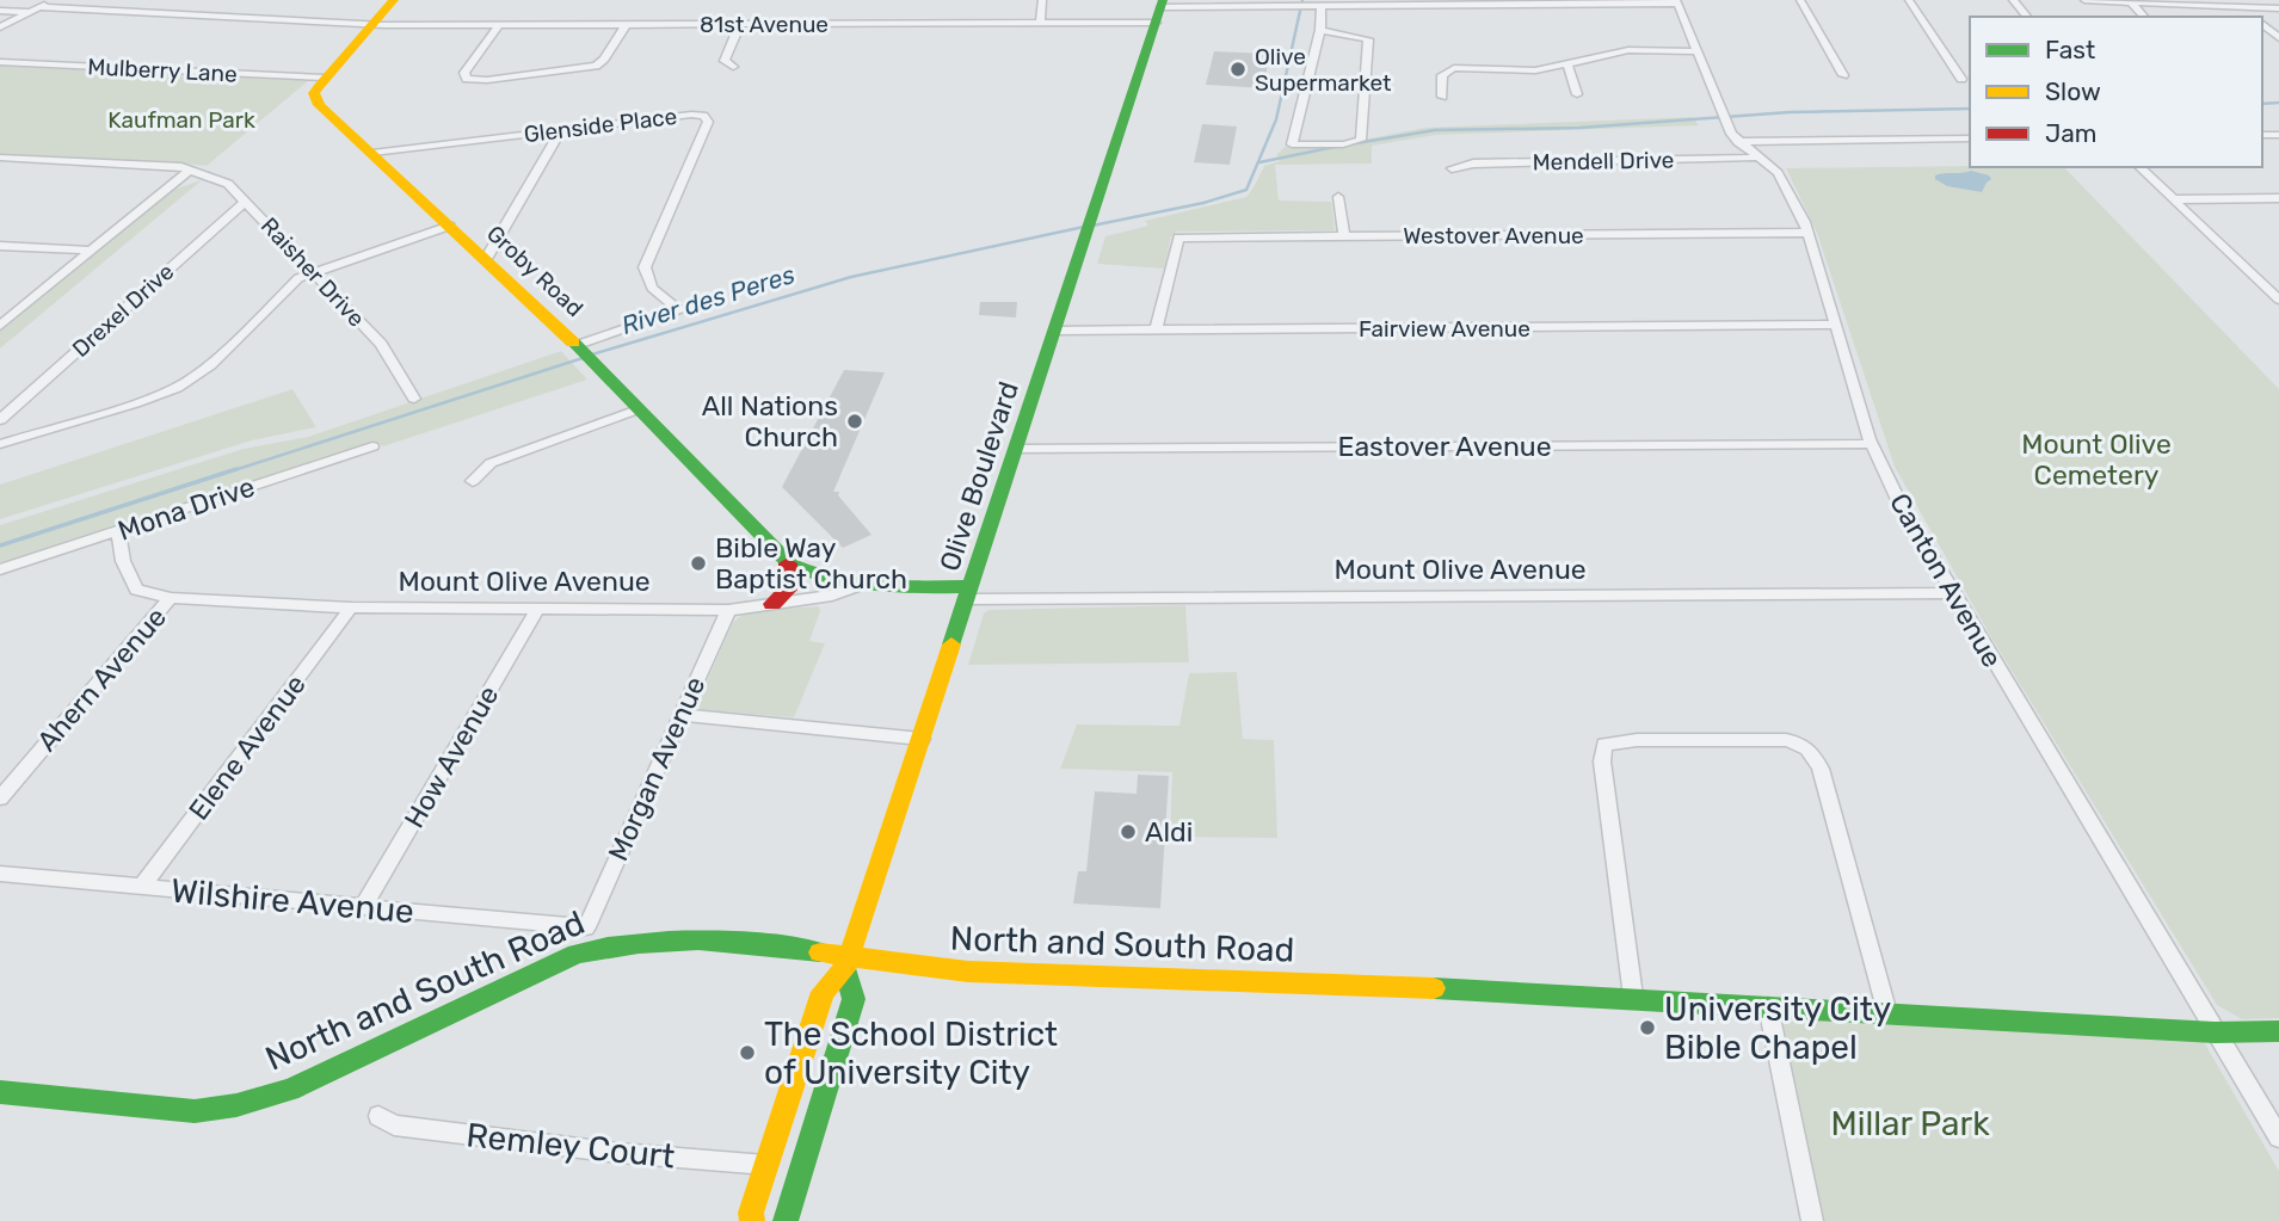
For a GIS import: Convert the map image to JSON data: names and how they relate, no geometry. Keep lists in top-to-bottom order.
{
  "streets": {
    "street": [
      "81st Avenue",
      "Mulberry Lane",
      "Glenside Place",
      "Mendell Drive",
      "Westover Avenue",
      "Groby Road",
      "Raisher Drive",
      "Drexel Drive",
      "Fairview Avenue",
      "Eastover Avenue",
      "Olive Boulevard",
      "Mona Drive",
      "Mount Olive Avenue",
      "Canton Avenue",
      "Ahern Avenue",
      "Elene Avenue",
      "How Avenue",
      "Morgan Avenue",
      "Wilshire Avenue",
      "North and South Road",
      "Remley Court"
    ]
  },
  "crossings": [
    ["81st Avenue", "Olive Boulevard"],
    ["81st Avenue", "Canton Avenue"],
    ["Mulberry Lane", "Groby Road"],
    ["Glenside Place", "Groby Road"],
    ["Mendell Drive", "Canton Avenue"],
    ["Westover Avenue", "Canton Avenue"],
    ["Groby Road", "Mount Olive Avenue"],
    ["Raisher Drive", "Drexel Drive"],
    ["Fairview Avenue", "Olive Boulevard"],
    ["Fairview Avenue", "Canton Avenue"],
    ["Eastover Avenue", "Olive Boulevard"],
    ["Eastover Avenue", "Canton Avenue"],
    ["Olive Boulevard", "Mount Olive Avenue"],
    ["Olive Boulevard", "North and South Road"],
    ["Olive Boulevard", "Remley Court"],
    ["Mona Drive", "Mount Olive Avenue"],
    ["Mount Olive Avenue", "Canton Avenue"],
    ["Mount Olive Avenue", "Ahern Avenue"],
    ["Mount Olive Avenue", "Elene Avenue"],
    ["Mount Olive Avenue", "How Avenue"],
    ["Mount Olive Avenue", "Morgan Avenue"],
    ["Canton Avenue", "North and South Road"],
    ["Elene Avenue", "Wilshire Avenue"],
    ["How Avenue", "Wilshire Avenue"],
    ["Morgan Avenue", "Wilshire Avenue"]
  ],
  "water": ["River des Peres"],
  "parks": ["Kaufman Park", "Mount Olive Cemetery", "Millar Park"],
  "places": [
    "Olive Supermarket",
    "All Nations Church",
    "Bible Way Baptist Church",
    "Aldi",
    "University City Bible Chapel",
    "The School District of University City"
  ],
  "legend": ["Fast", "Slow", "Jam"]
}
